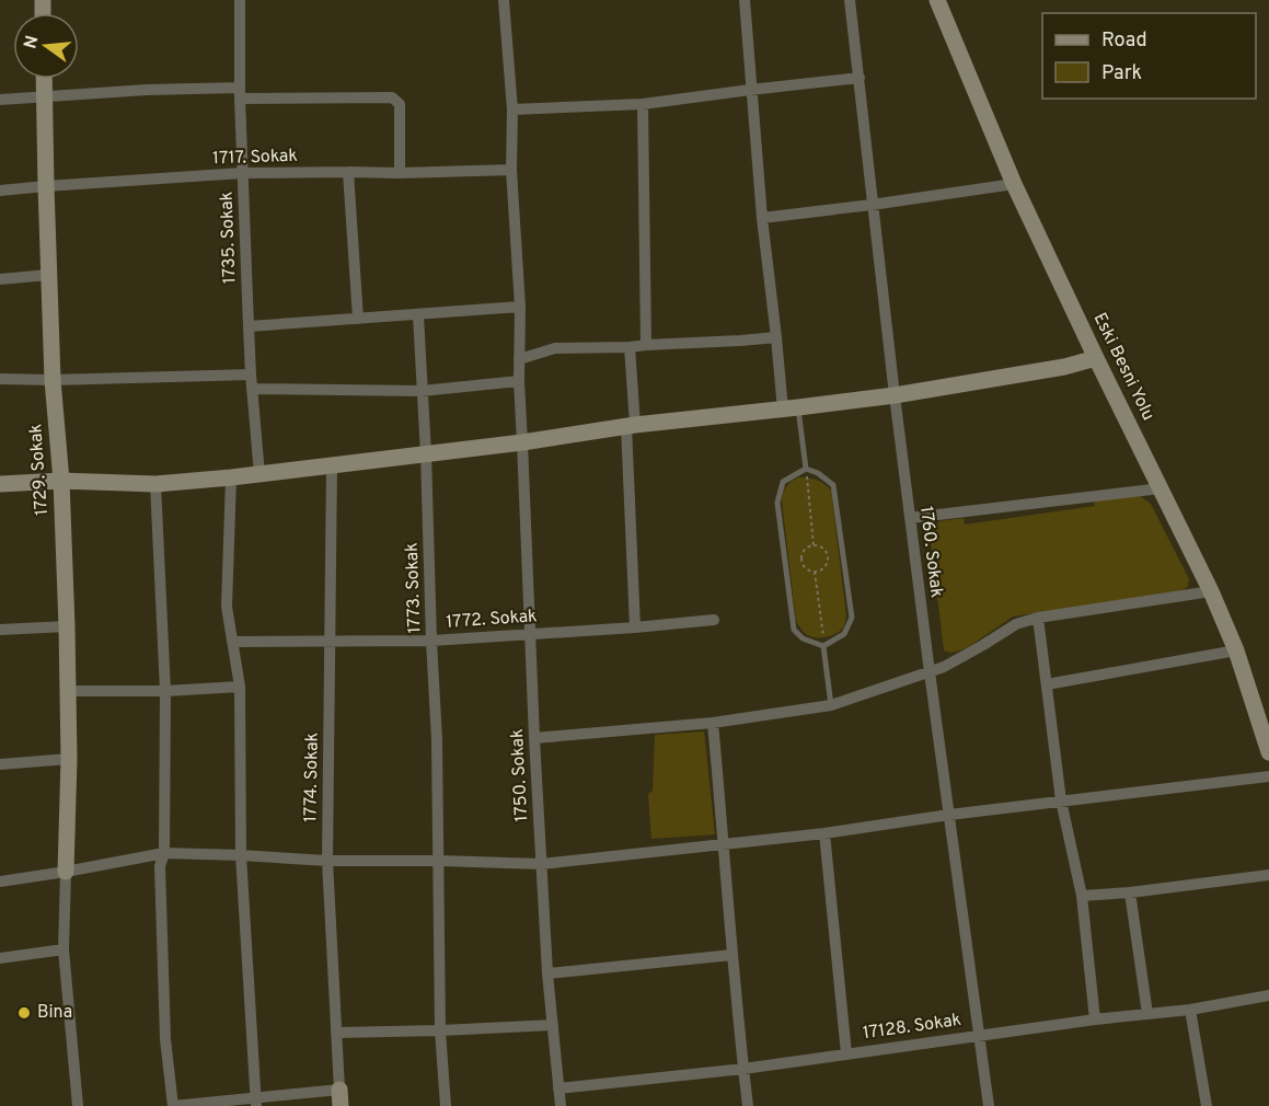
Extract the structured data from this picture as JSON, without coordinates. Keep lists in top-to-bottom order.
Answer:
{
  "streets": {
    "street": [
      "1717. Sokak",
      "1735. Sokak",
      "Eski Besni Yolu",
      "1729. Sokak",
      "1760. Sokak",
      "1773. Sokak",
      "1772. Sokak",
      "1750. Sokak",
      "1774. Sokak",
      "17128. Sokak"
    ]
  },
  "crossings": [
    ["1717. Sokak", "1735. Sokak"],
    ["1717. Sokak", "1729. Sokak"],
    ["1717. Sokak", "1750. Sokak"],
    ["1760. Sokak", "17128. Sokak"],
    ["1773. Sokak", "1772. Sokak"],
    ["1772. Sokak", "1750. Sokak"],
    ["1772. Sokak", "1774. Sokak"],
    ["1750. Sokak", "17128. Sokak"]
  ],
  "places": ["Bina"],
  "legend": ["Road", "Park"],
  "north": "left"
}
